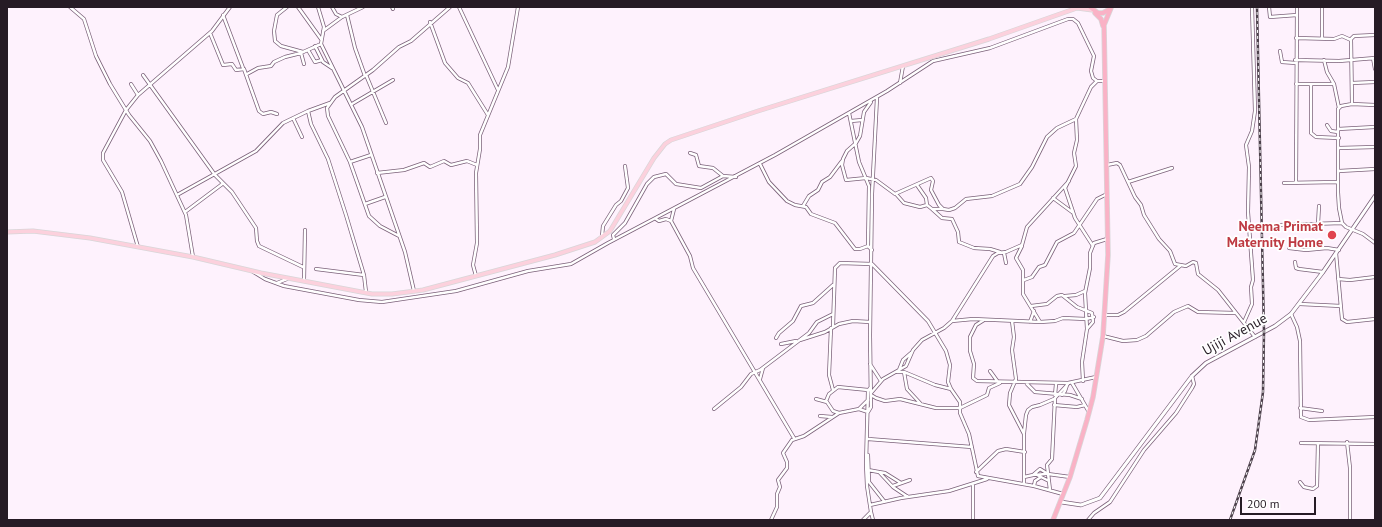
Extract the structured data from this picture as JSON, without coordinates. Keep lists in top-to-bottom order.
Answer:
{
  "streets": {
    "main road": ["Ujiji Avenue"]
  },
  "places": ["Neema Primat Maternity Home"],
  "scale_bar": "200 m"
}
